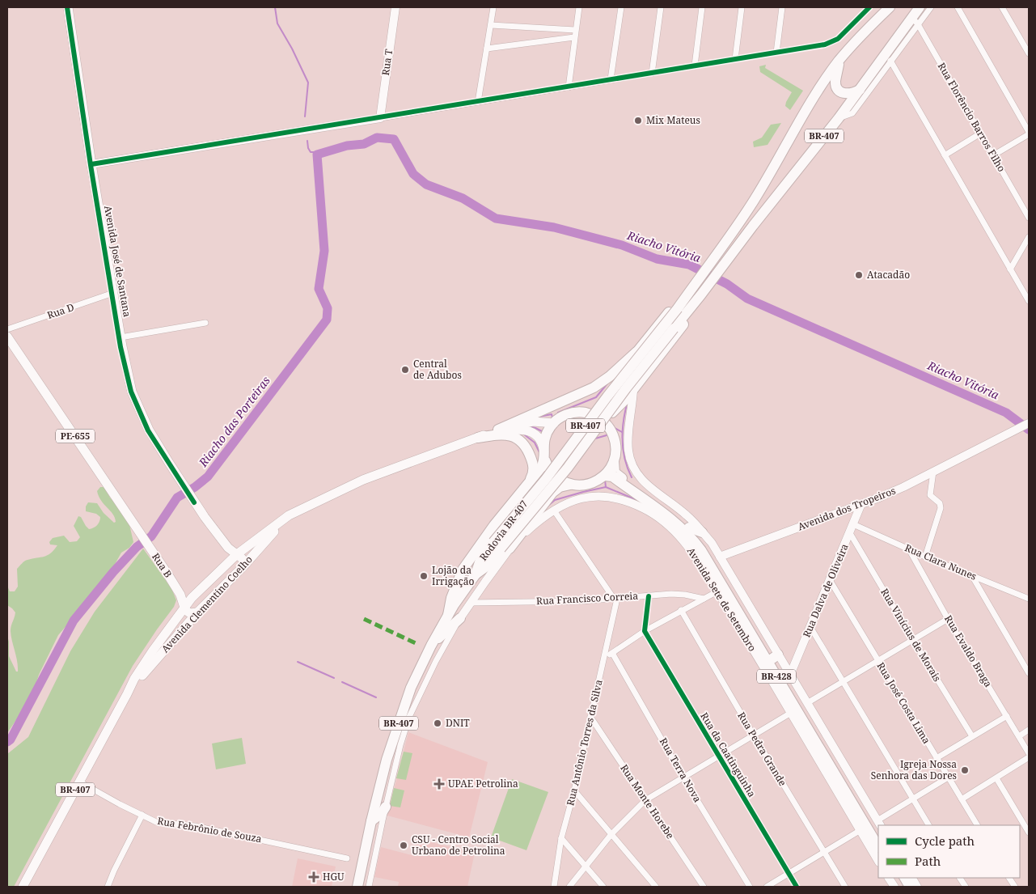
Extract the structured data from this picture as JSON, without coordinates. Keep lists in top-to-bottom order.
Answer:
{
  "streets": {
    "highway": [
      "BR-407",
      "Rodovia BR-407",
      "Avenida Sete de Setembro",
      "BR-428"
    ],
    "main road": [
      "Rua T",
      "Avenida José de Santana",
      "PE-655",
      "Avenida dos Tropeiros",
      "Rua B",
      "Rua Dalva de Oliveira",
      "Avenida Clementino Coelho"
    ],
    "street": [
      "Rua Florêncio Barros Filho",
      "Rua D",
      "Rua Clara Nunes",
      "Rua Francisco Correia",
      "Rua Vinícius de Morais",
      "Rua Evaldo Braga",
      "Rua José Costa Lima",
      "Rua Antônio Torres da Silva",
      "Rua Pedra Grande",
      "Rua da Caatinguinha",
      "Rua Terra Nova",
      "Rua Monte Horebe",
      "Rua Febrônio de Souza"
    ]
  },
  "crossings": [
    ["Rua Florêncio Barros Filho", "BR-407"],
    ["BR-407", "Rodovia BR-407"],
    ["BR-407", "Avenida Sete de Setembro"],
    ["BR-407", "Avenida Clementino Coelho"],
    ["Avenida José de Santana", "Rua D"],
    ["Avenida José de Santana", "Avenida Clementino Coelho"],
    ["Avenida dos Tropeiros", "Rua Dalva de Oliveira"],
    ["Avenida dos Tropeiros", "Avenida Sete de Setembro"],
    ["Rodovia BR-407", "Avenida Sete de Setembro"],
    ["Rua Clara Nunes", "Rua Dalva de Oliveira"],
    ["Rua Clara Nunes", "Rua Vinícius de Morais"],
    ["Rua Clara Nunes", "Rua Evaldo Braga"],
    ["Rua B", "Avenida Clementino Coelho"],
    ["Rua Dalva de Oliveira", "Avenida Sete de Setembro"],
    ["Rua Dalva de Oliveira", "Rua Vinícius de Morais"],
    ["Rua Dalva de Oliveira", "Rua José Costa Lima"],
    ["Rua Francisco Correia", "Avenida Sete de Setembro"],
    ["Rua Francisco Correia", "Rua Antônio Torres da Silva"],
    ["Avenida Sete de Setembro", "Avenida Clementino Coelho"],
    ["Avenida Clementino Coelho", "Rua Febrônio de Souza"],
    ["Rua Antônio Torres da Silva", "Rua Monte Horebe"]
  ],
  "water": ["Riacho Vitória", "Riacho das Porteiras"],
  "places": {
    "other": [
      "Mix Mateus",
      "Atacadão",
      "Central de Adubos",
      "Lojão da Irrigação",
      "DNIT",
      "Igreja Nossa Senhora das Dores",
      "CSU - Centro Social Urbano de Petrolina"
    ],
    "health": ["UPAE Petrolina", "HGU"]
  },
  "legend": ["Cycle path", "Path"]
}
